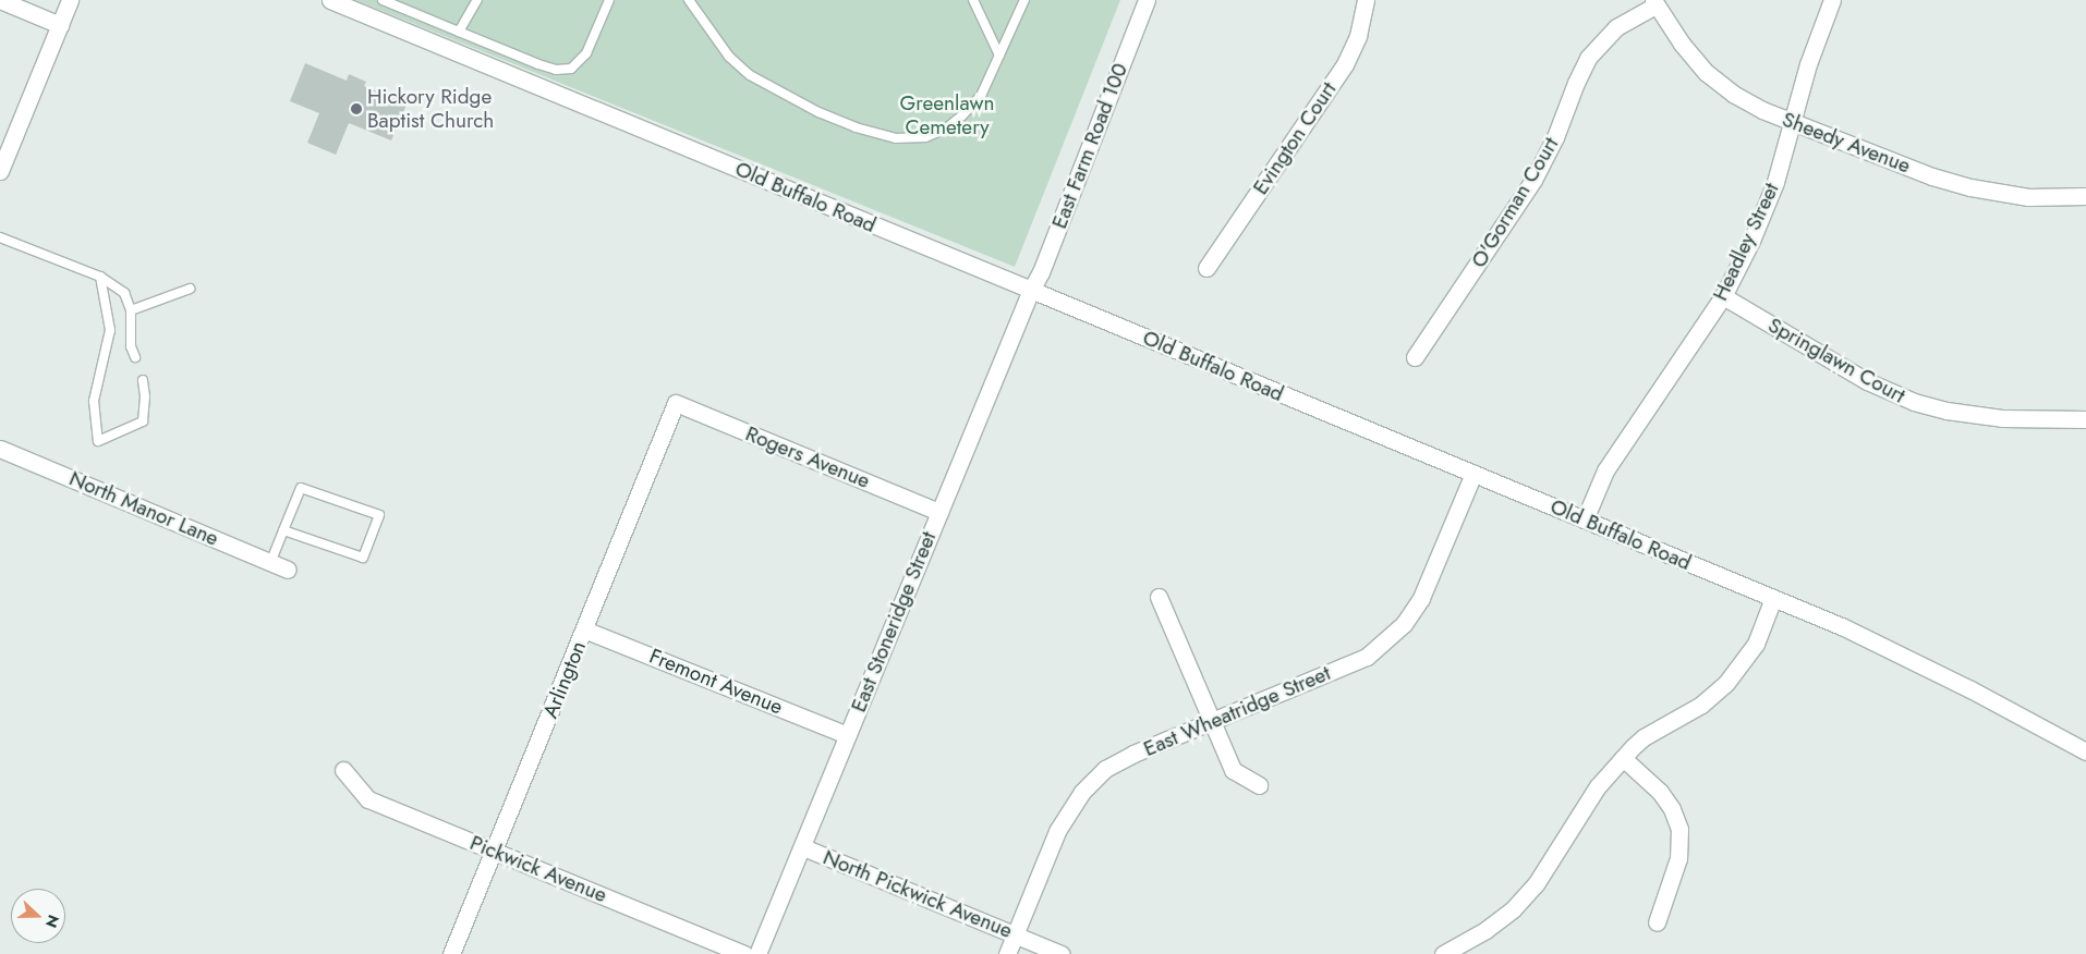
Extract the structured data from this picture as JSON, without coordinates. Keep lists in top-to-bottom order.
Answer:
{
  "streets": {
    "street": [
      "Evington Court",
      "Sheedy Avenue",
      "East Farm Road 100",
      "Old Buffalo Road",
      "O'Gorman Court",
      "Headley Street",
      "Springlawn Court",
      "Rogers Avenue",
      "North Manor Lane",
      "East Stoneridge Street",
      "Arlington",
      "Fremont Avenue",
      "East Wheatridge Street",
      "Pickwick Avenue",
      "North Pickwick Avenue"
    ]
  },
  "crossings": [
    ["Sheedy Avenue", "O'Gorman Court"],
    ["Sheedy Avenue", "Headley Street"],
    ["East Farm Road 100", "Old Buffalo Road"],
    ["East Farm Road 100", "East Stoneridge Street"],
    ["Old Buffalo Road", "Headley Street"],
    ["Old Buffalo Road", "East Stoneridge Street"],
    ["Old Buffalo Road", "East Wheatridge Street"],
    ["Headley Street", "Springlawn Court"],
    ["Rogers Avenue", "East Stoneridge Street"],
    ["Rogers Avenue", "Arlington"],
    ["East Stoneridge Street", "Fremont Avenue"],
    ["East Stoneridge Street", "North Pickwick Avenue"],
    ["Arlington", "Fremont Avenue"],
    ["Arlington", "Pickwick Avenue"],
    ["East Wheatridge Street", "North Pickwick Avenue"]
  ],
  "parks": ["Greenlawn Cemetery"],
  "places": ["Hickory Ridge Baptist Church"],
  "north": "right"
}
